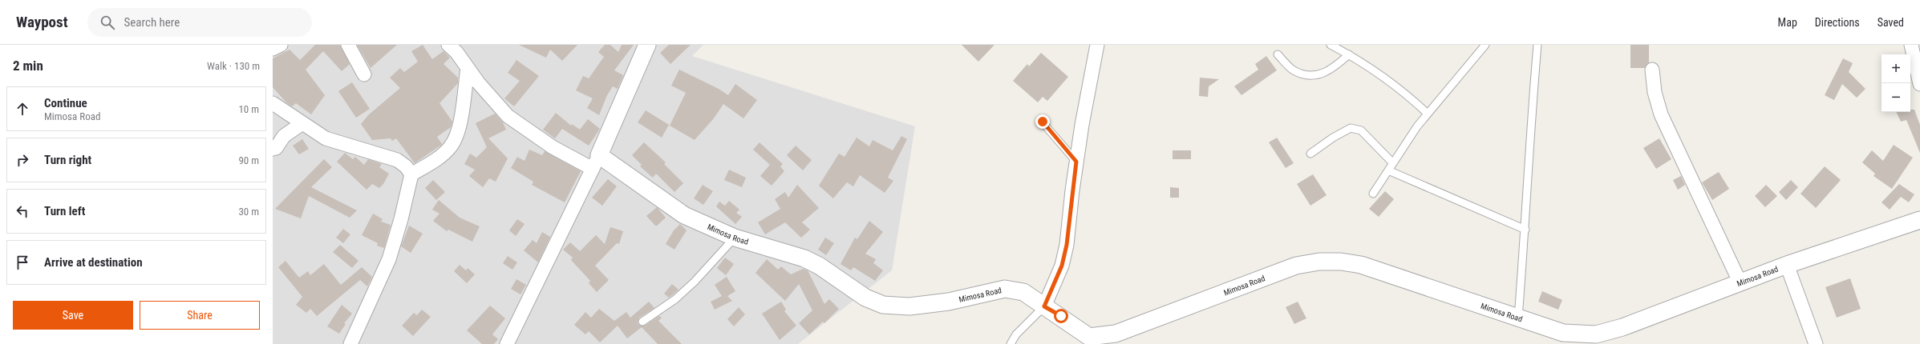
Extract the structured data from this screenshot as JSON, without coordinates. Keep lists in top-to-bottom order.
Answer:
{
  "streets": {
    "street": ["Mimosa Road"]
  },
  "page": {
    "header": "Waypost",
    "search": "Search here",
    "nav": ["Map", "Directions", "Saved"],
    "heading": ["2 min", "Walk · 130 m"],
    "map_buttons": ["+", "−"],
    "list": [
      ["Continue", "Mimosa Road", "10 m"],
      ["Turn right", "90 m"],
      ["Turn left", "30 m"],
      "Arrive at destination"
    ],
    "buttons": ["Save", "Share"]
  }
}
